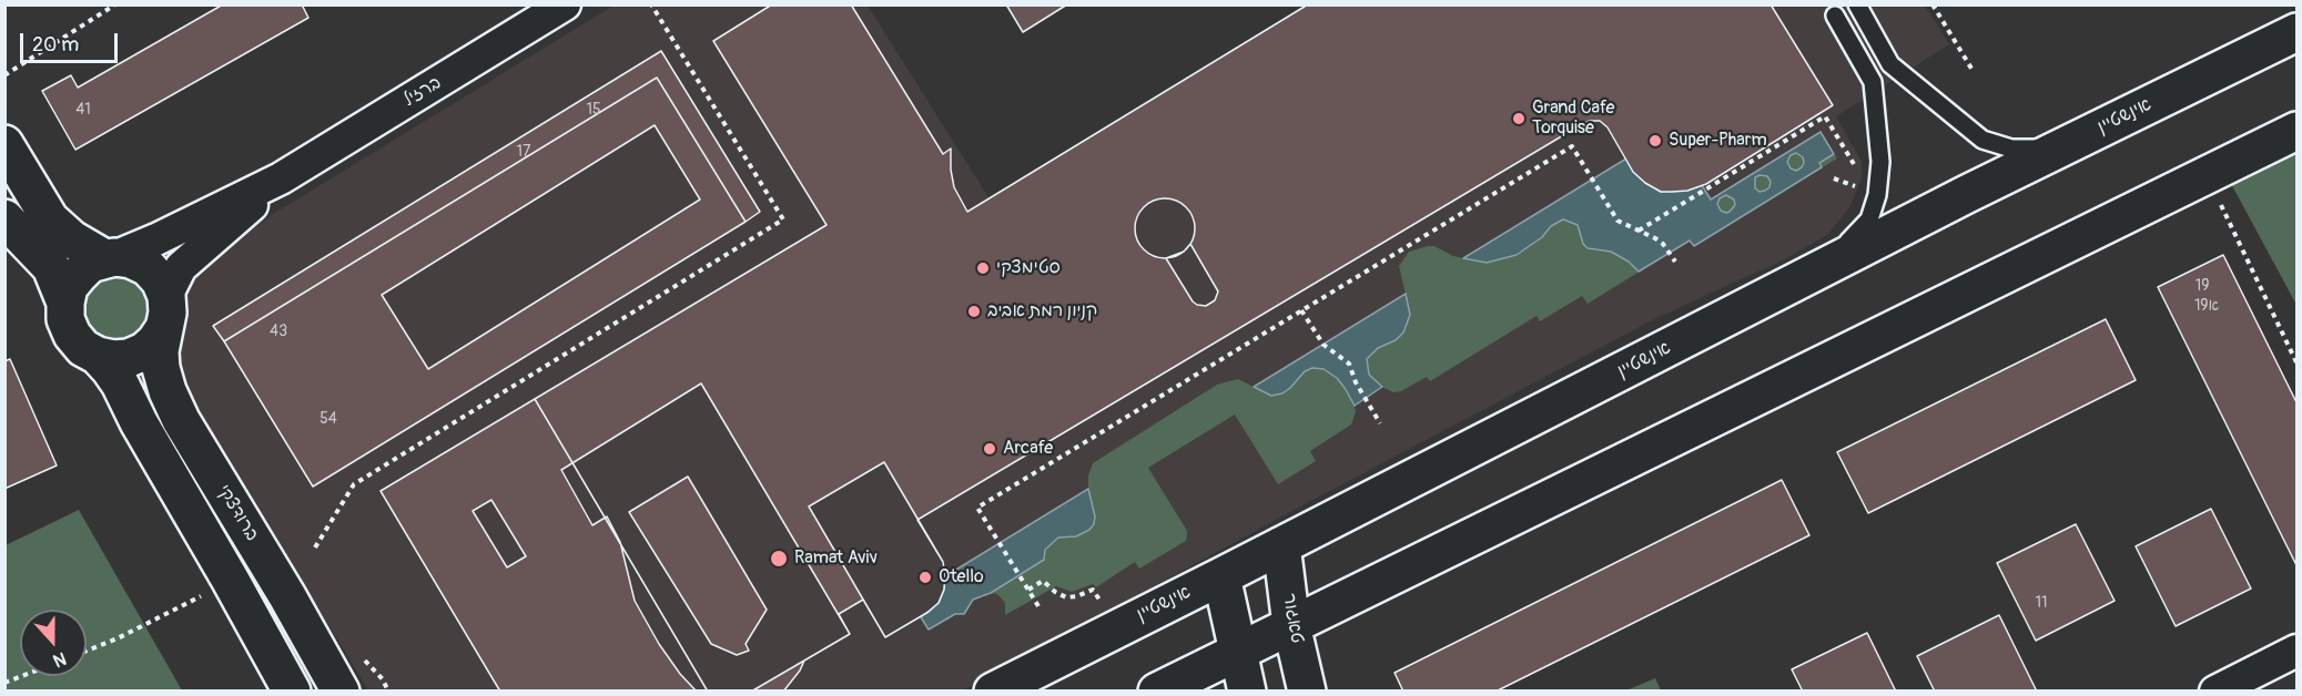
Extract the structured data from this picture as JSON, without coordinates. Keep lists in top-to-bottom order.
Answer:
{
  "streets": {
    "street": [
      "ברזיל",
      "אינשטיין",
      "ברודצקי",
      "טאגור"
    ]
  },
  "crossings": [
    ["ברזיל", "ברודצקי"],
    ["אינשטיין", "טאגור"]
  ],
  "places": [
    "Grand Cafe Torquise",
    "Super-Pharm",
    "סטימצקי",
    "קניון רמת אביב",
    "Arcafe",
    "Ramat Aviv",
    "Otello"
  ],
  "house_numbers": [
    "41",
    "15",
    "17",
    "19",
    "19א",
    "43",
    "54",
    "11"
  ],
  "scale_bar": "20 m",
  "north": "bottom"
}
